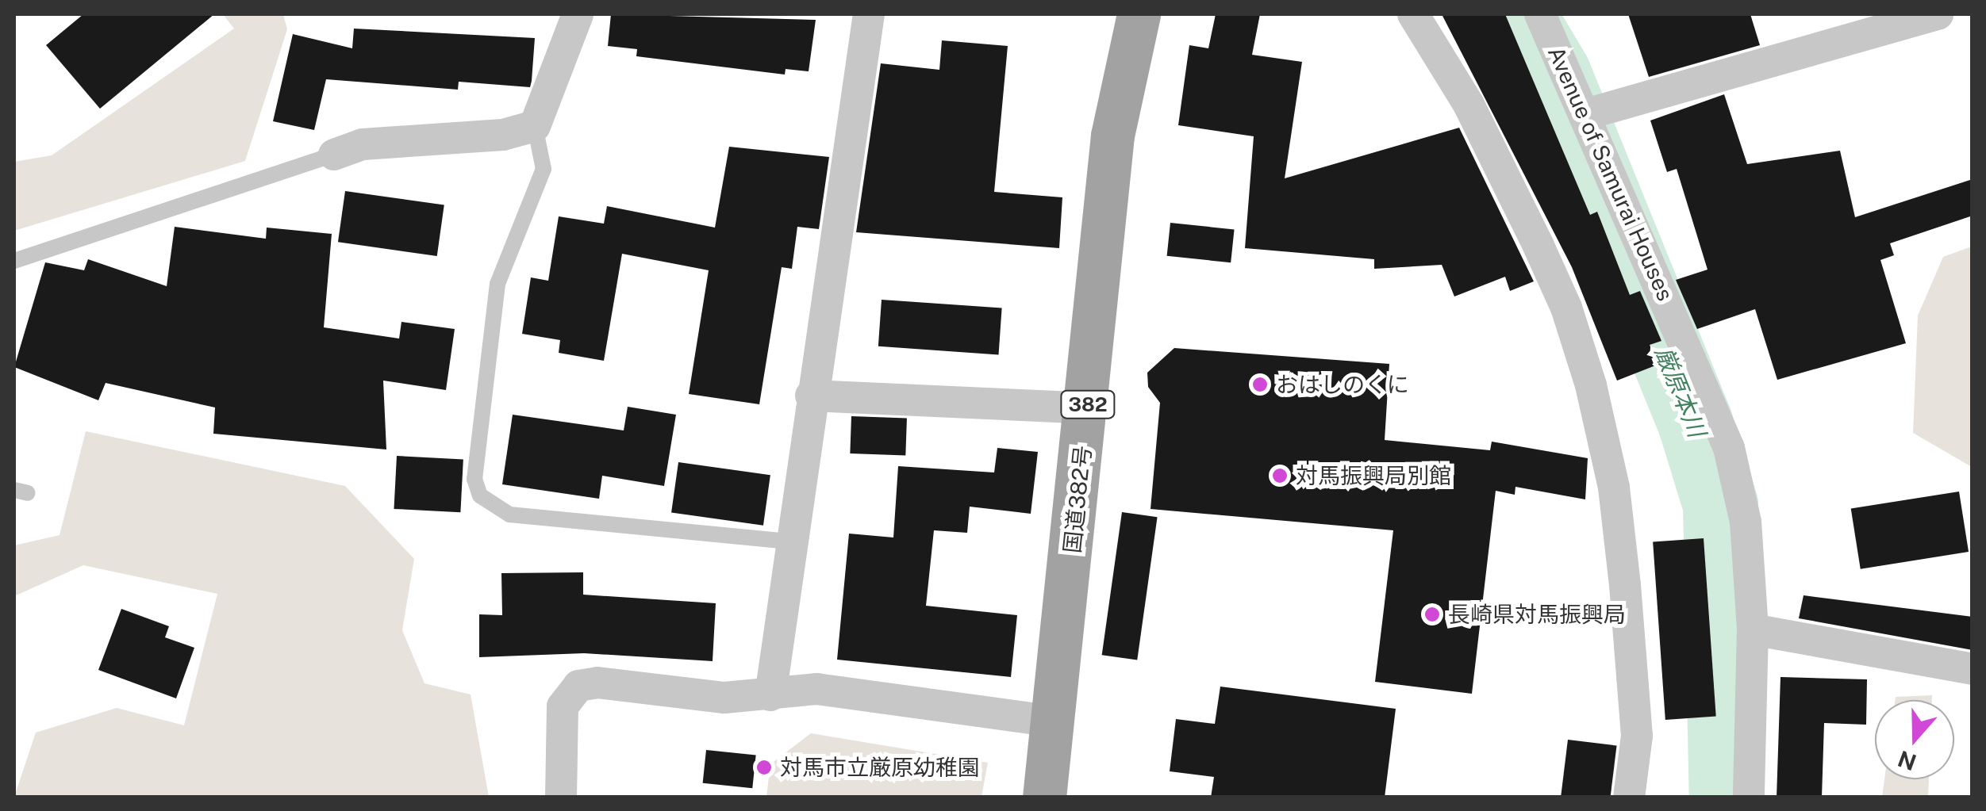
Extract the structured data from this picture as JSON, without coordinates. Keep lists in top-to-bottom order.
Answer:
{
  "streets": {
    "highway": ["382", "国道382号"],
    "street": ["Avenue of Samurai Houses"]
  },
  "water": ["厳原本川"],
  "places": [
    "おはしのくに",
    "対馬振興局別館",
    "長崎県対馬振興局",
    "対馬市立厳原幼稚園"
  ],
  "north": "bottom"
}
